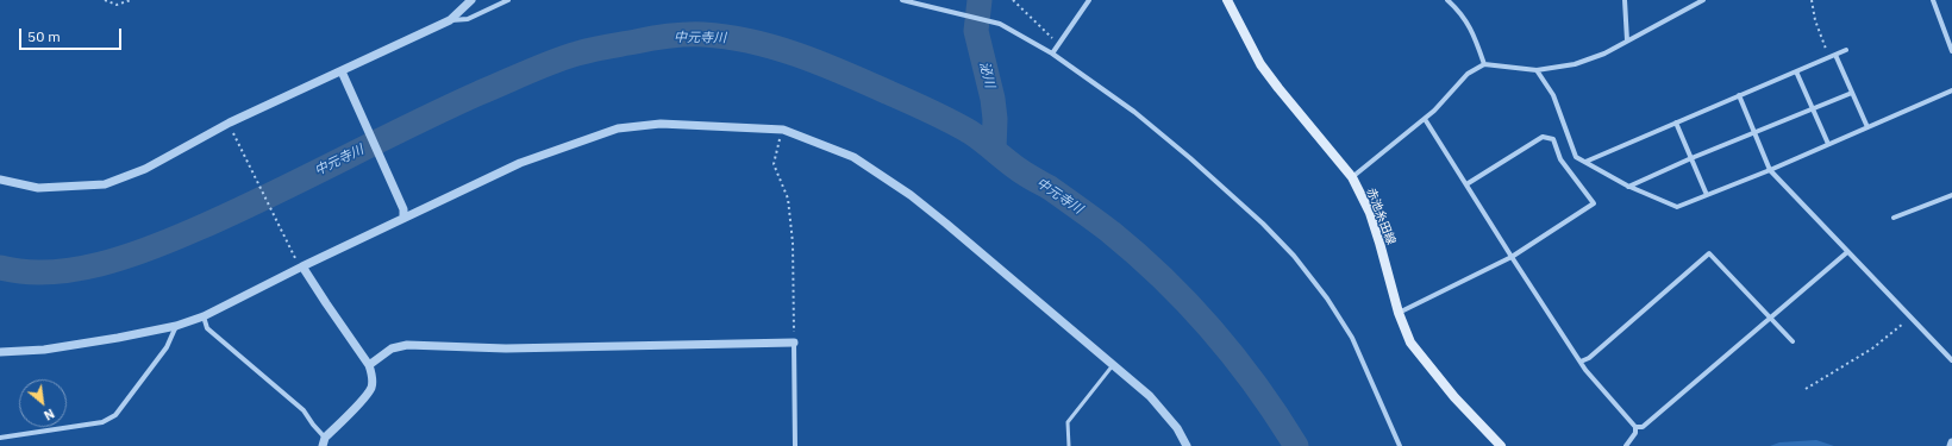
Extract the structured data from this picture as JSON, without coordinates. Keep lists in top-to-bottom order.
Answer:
{
  "streets": {
    "main road": ["赤池糸田線"]
  },
  "water": ["中元寺川", "泌川"],
  "scale_bar": "50 m",
  "north": "bottom right"
}
